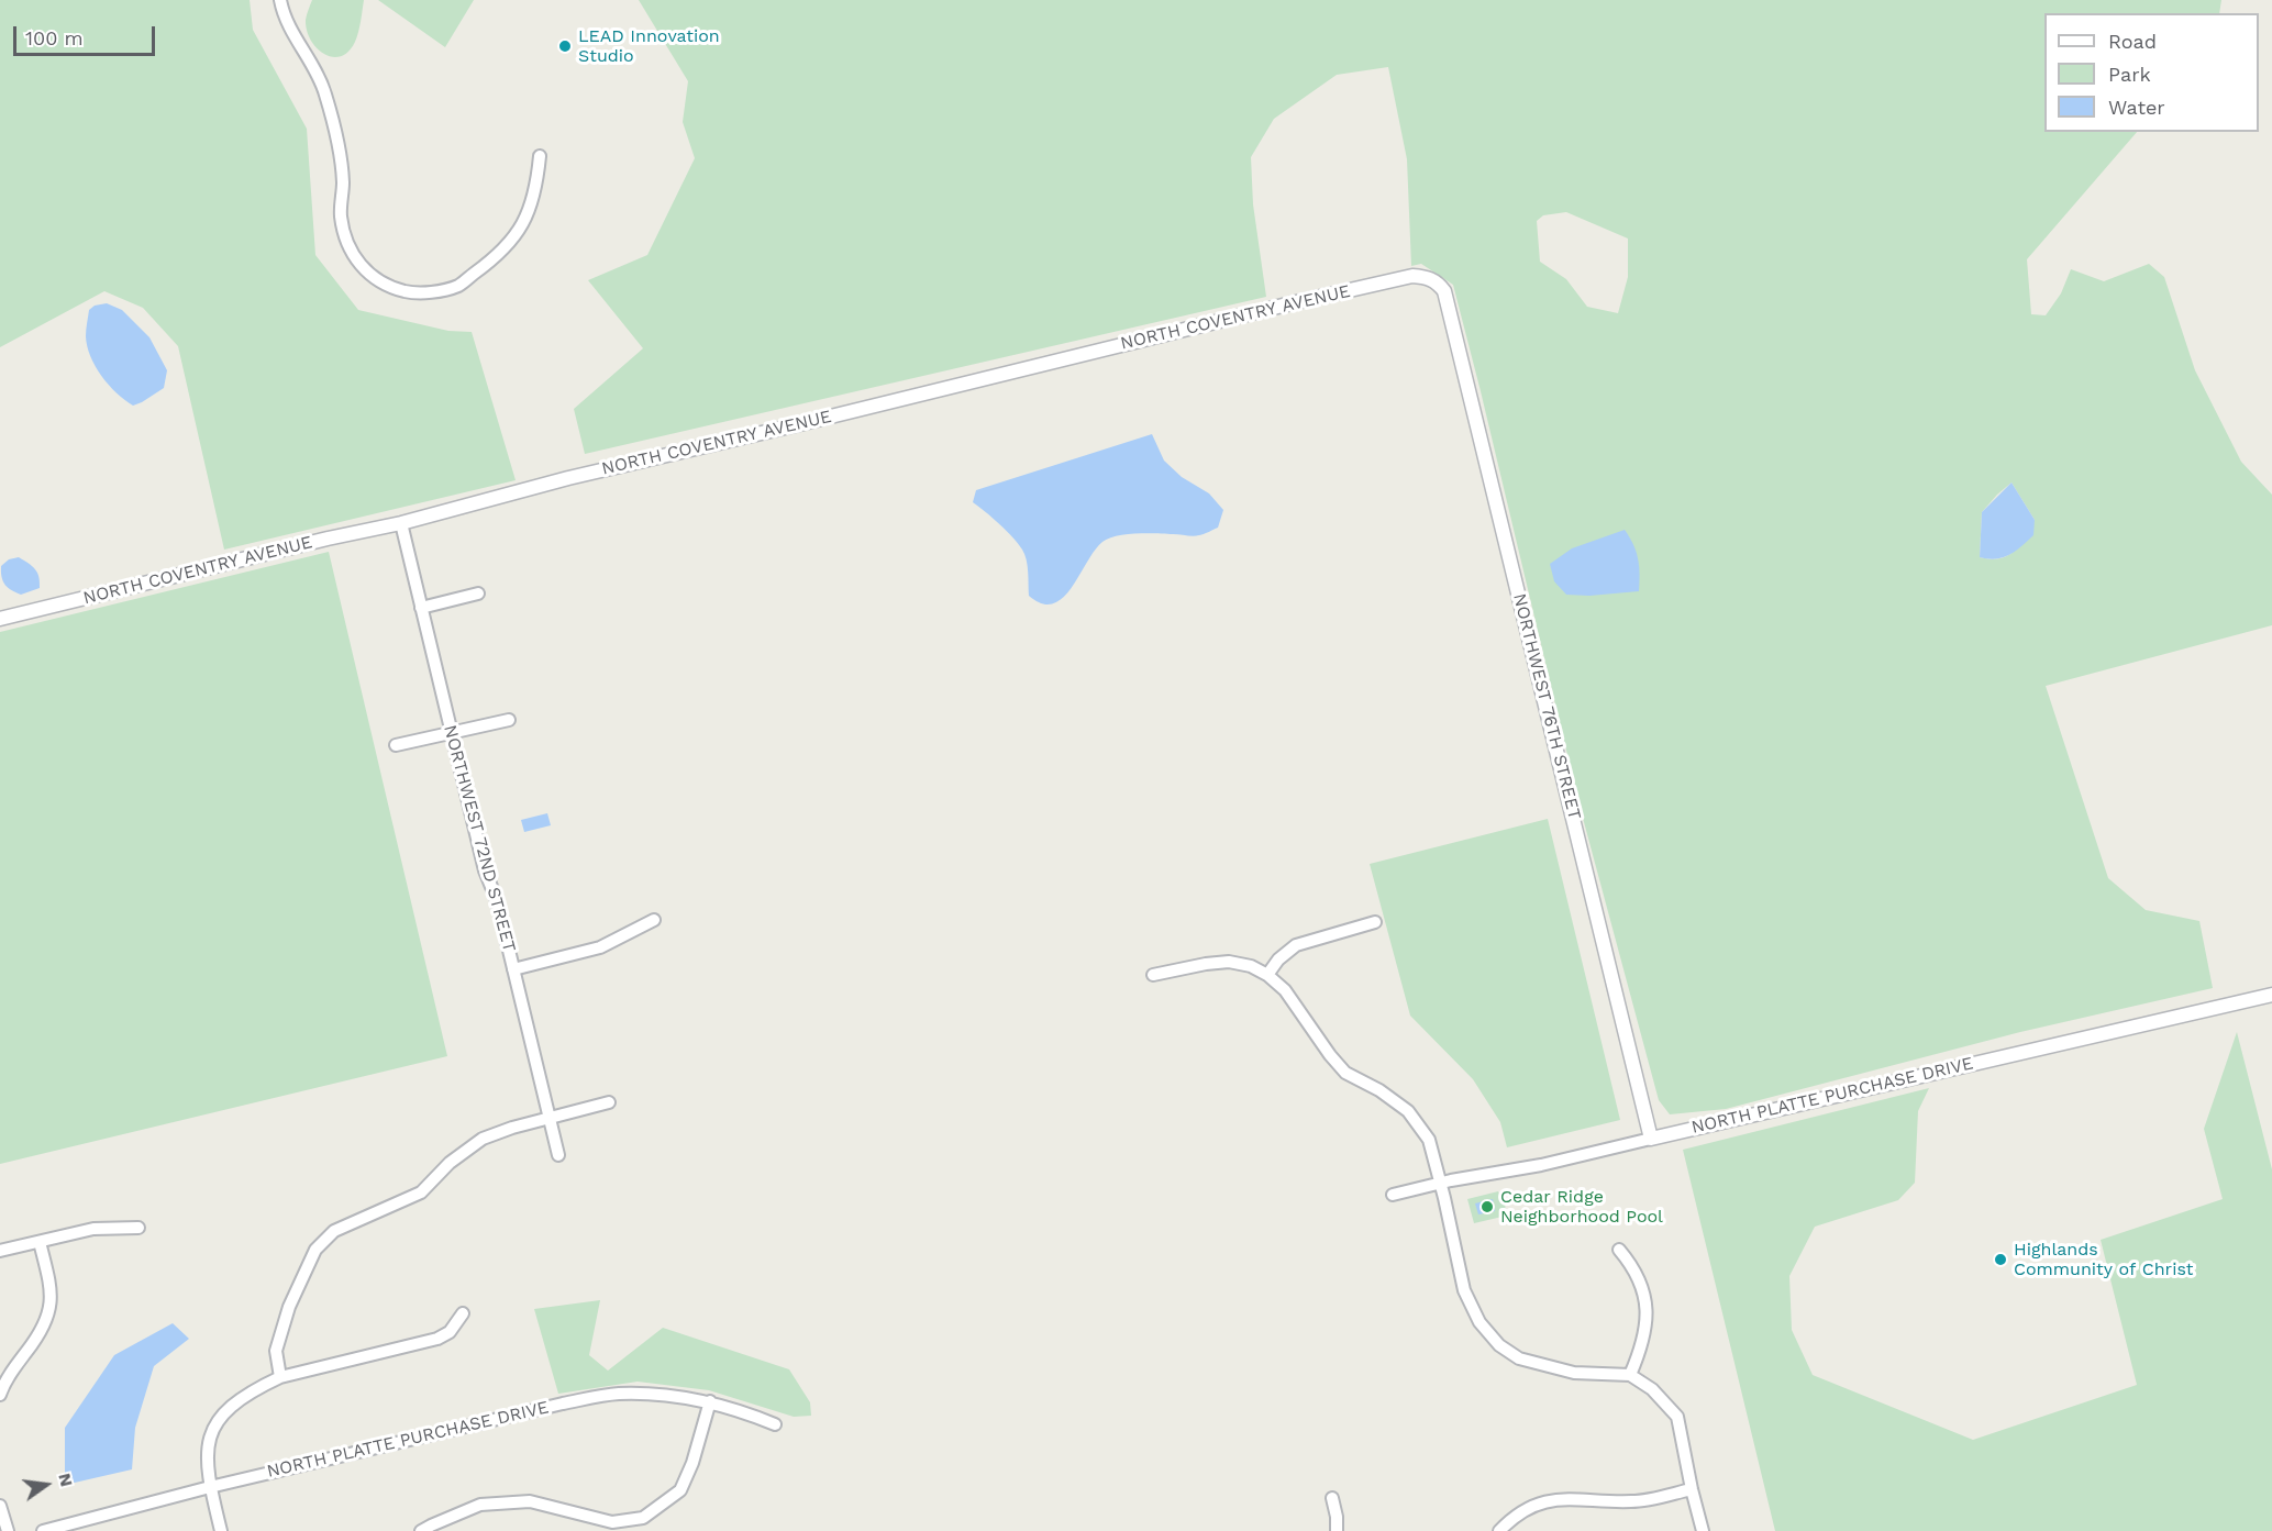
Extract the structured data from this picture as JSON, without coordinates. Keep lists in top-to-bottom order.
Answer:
{
  "streets": {
    "street": [
      "NORTH COVENTRY AVENUE",
      "NORTHWEST 76TH STREET",
      "NORTHWEST 72ND STREET",
      "NORTH PLATTE PURCHASE DRIVE"
    ]
  },
  "crossings": [
    ["NORTH COVENTRY AVENUE", "NORTHWEST 76TH STREET"],
    ["NORTH COVENTRY AVENUE", "NORTHWEST 72ND STREET"],
    ["NORTHWEST 76TH STREET", "NORTH PLATTE PURCHASE DRIVE"]
  ],
  "places": ["LEAD Innovation Studio", "Cedar Ridge Neighborhood Pool", "Highlands Community of Christ"],
  "legend": ["Road", "Park", "Water"],
  "scale_bar": "100 m",
  "north": "right"
}
